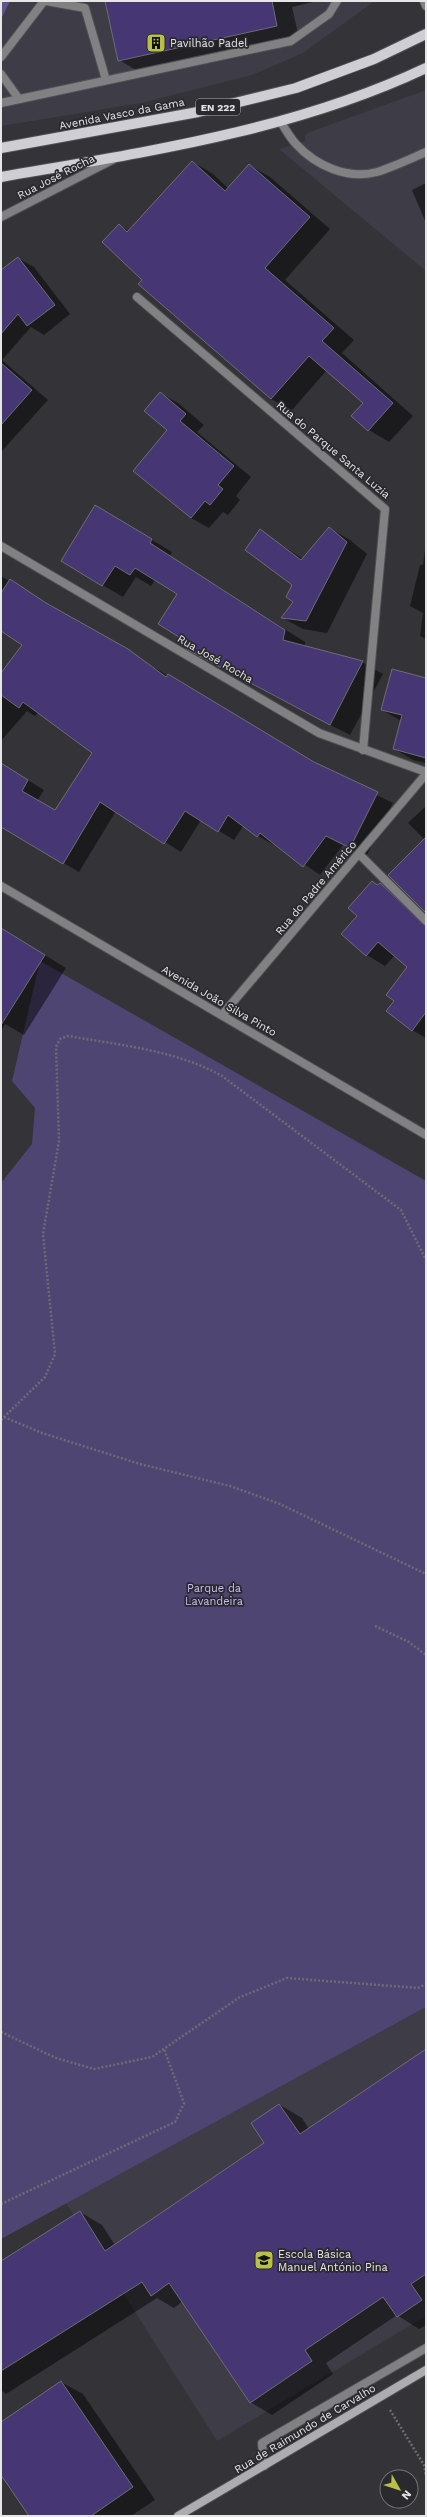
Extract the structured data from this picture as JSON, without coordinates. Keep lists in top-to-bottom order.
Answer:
{
  "streets": {
    "main road": ["EN 222", "Avenida Vasco da Gama", "Rua de Raimundo de Carvalho"],
    "street": [
      "Rua José Rocha",
      "Rua do Parque Santa Luzia",
      "Rua do Padre Américo",
      "Avenida João Silva Pinto"
    ]
  },
  "crossings": [
    ["EN 222", "Rua José Rocha"],
    ["Rua José Rocha", "Rua do Parque Santa Luzia"],
    ["Rua José Rocha", "Rua do Padre Américo"],
    ["Rua do Padre Américo", "Avenida João Silva Pinto"]
  ],
  "parks": ["Parque da Lavandeira"],
  "places": {
    "building": ["Pavilhão Padel"],
    "school or university": ["Escola Básica Manuel António Pina"]
  },
  "north": "bottom right"
}
